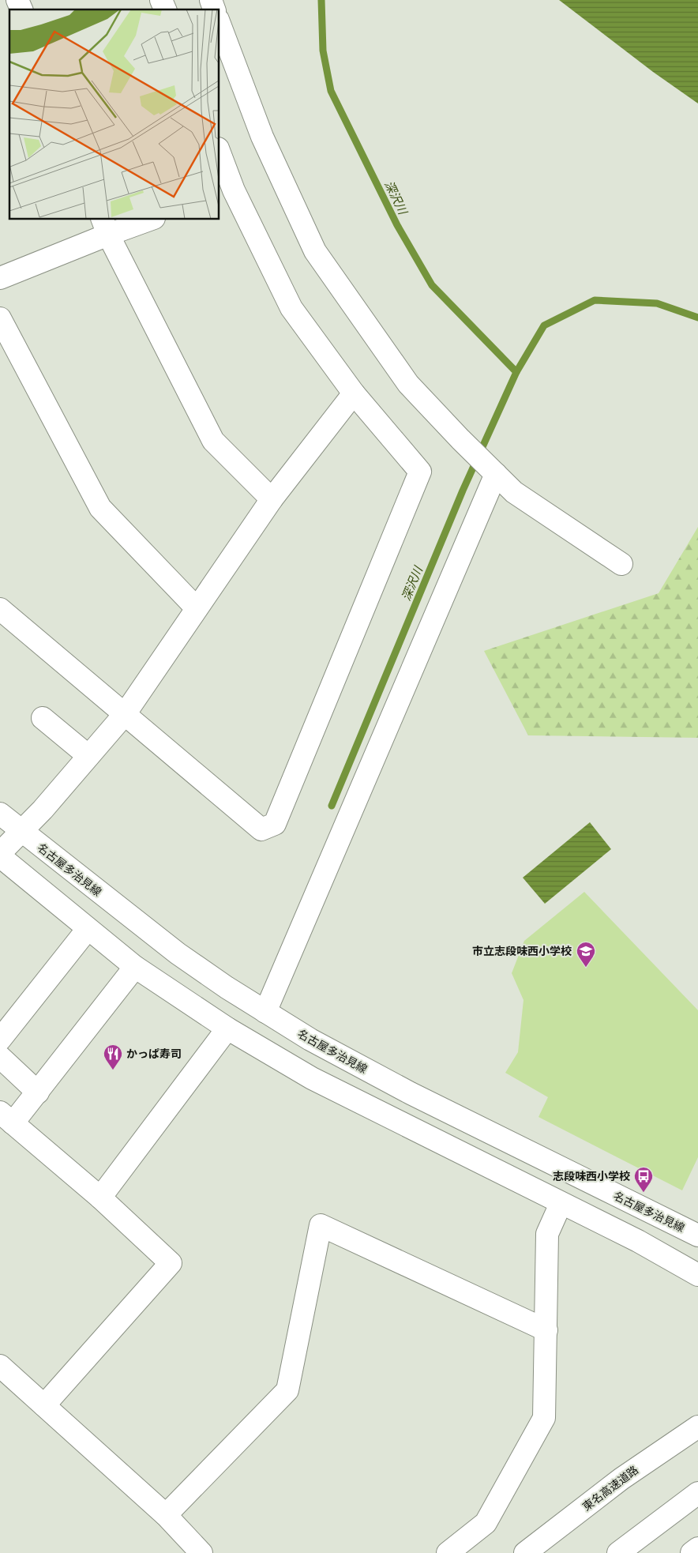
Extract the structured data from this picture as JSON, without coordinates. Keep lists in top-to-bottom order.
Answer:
{
  "streets": {
    "main road": ["名古屋多治見線", "東名高速道路"]
  },
  "water": ["深沢川"],
  "places": {
    "school or university": ["市立志段味西小学校"],
    "restaurant": ["かっぱ寿司"],
    "bus stop": ["志段味西小学校"]
  }
}
